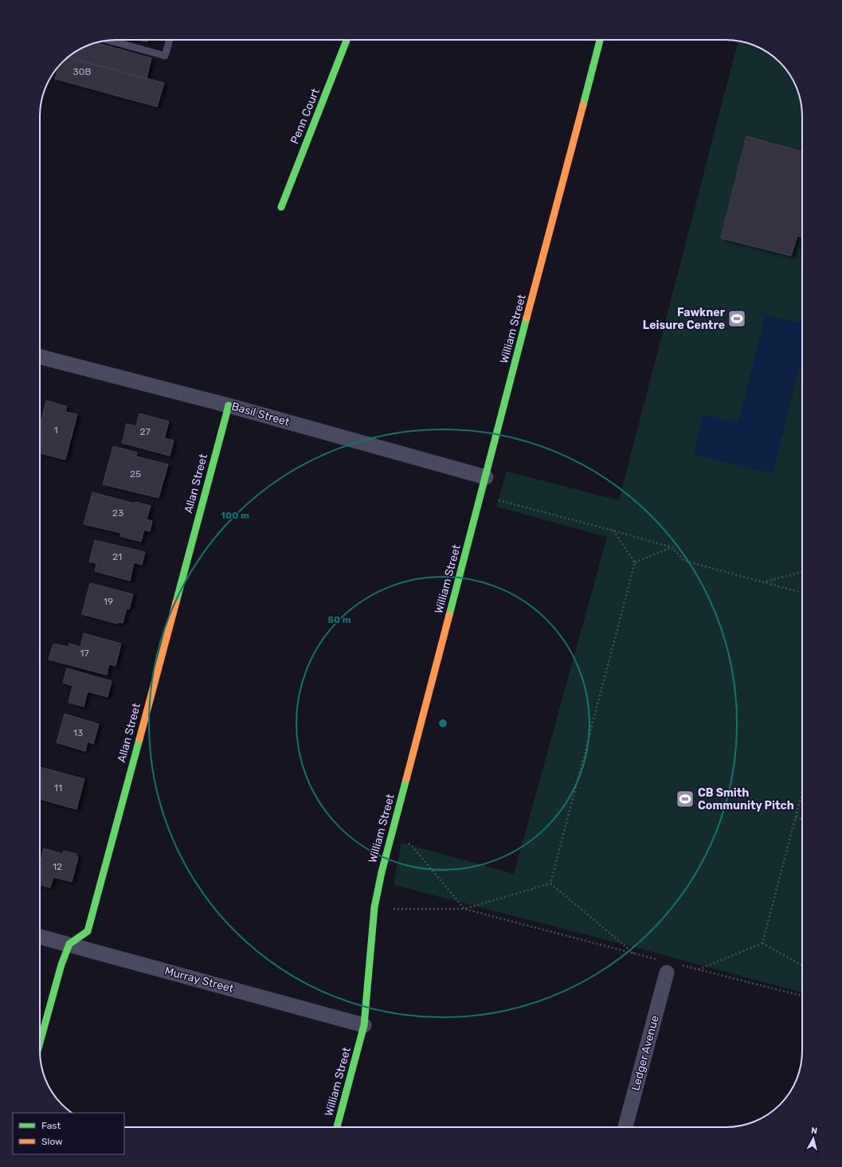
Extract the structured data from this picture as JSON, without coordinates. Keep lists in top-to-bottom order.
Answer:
{
  "streets": {
    "street": [
      "Penn Court",
      "William Street",
      "Basil Street",
      "Allan Street",
      "Murray Street",
      "Ledger Avenue"
    ]
  },
  "crossings": [
    ["William Street", "Basil Street"],
    ["William Street", "Murray Street"],
    ["Basil Street", "Allan Street"],
    ["Allan Street", "Murray Street"]
  ],
  "places": {
    "sports": ["Fawkner Leisure Centre", "CB Smith Community Pitch"]
  },
  "house_numbers": [
    "30B",
    "1",
    "27",
    "25",
    "23",
    "21",
    "19",
    "17",
    "13",
    "11",
    "12"
  ],
  "legend": ["Fast", "Slow"],
  "north": "top",
  "rings": ["100 m", "50 m"]
}
